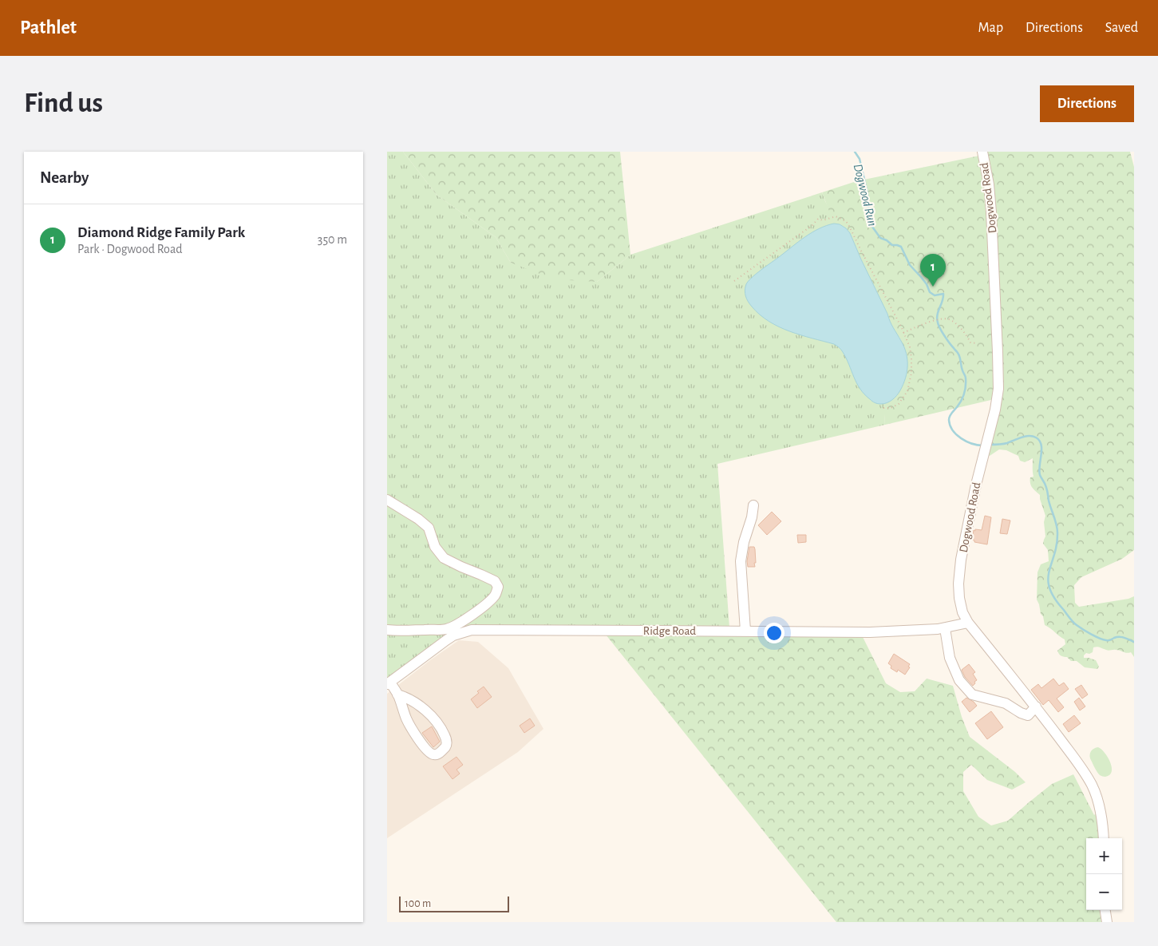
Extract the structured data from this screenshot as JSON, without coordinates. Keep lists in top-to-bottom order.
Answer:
{
  "streets": {
    "street": ["Dogwood Road", "Ridge Road"]
  },
  "crossings": [
    ["Dogwood Road", "Ridge Road"]
  ],
  "water": ["Dogwood Run"],
  "scale_bar": "100 m",
  "page": {
    "header": "Pathlet",
    "nav": ["Map", "Directions", "Saved"],
    "buttons": "Directions",
    "title": "Find us",
    "heading": "Nearby",
    "list": [
      {
        "mark": "1",
        "name": "Diamond Ridge Family Park",
        "note": "Park · Dogwood Road",
        "value": "350 m"
      }
    ],
    "pins": "1",
    "map_buttons": ["+", "−"],
    "scale": "100 m"
  }
}
